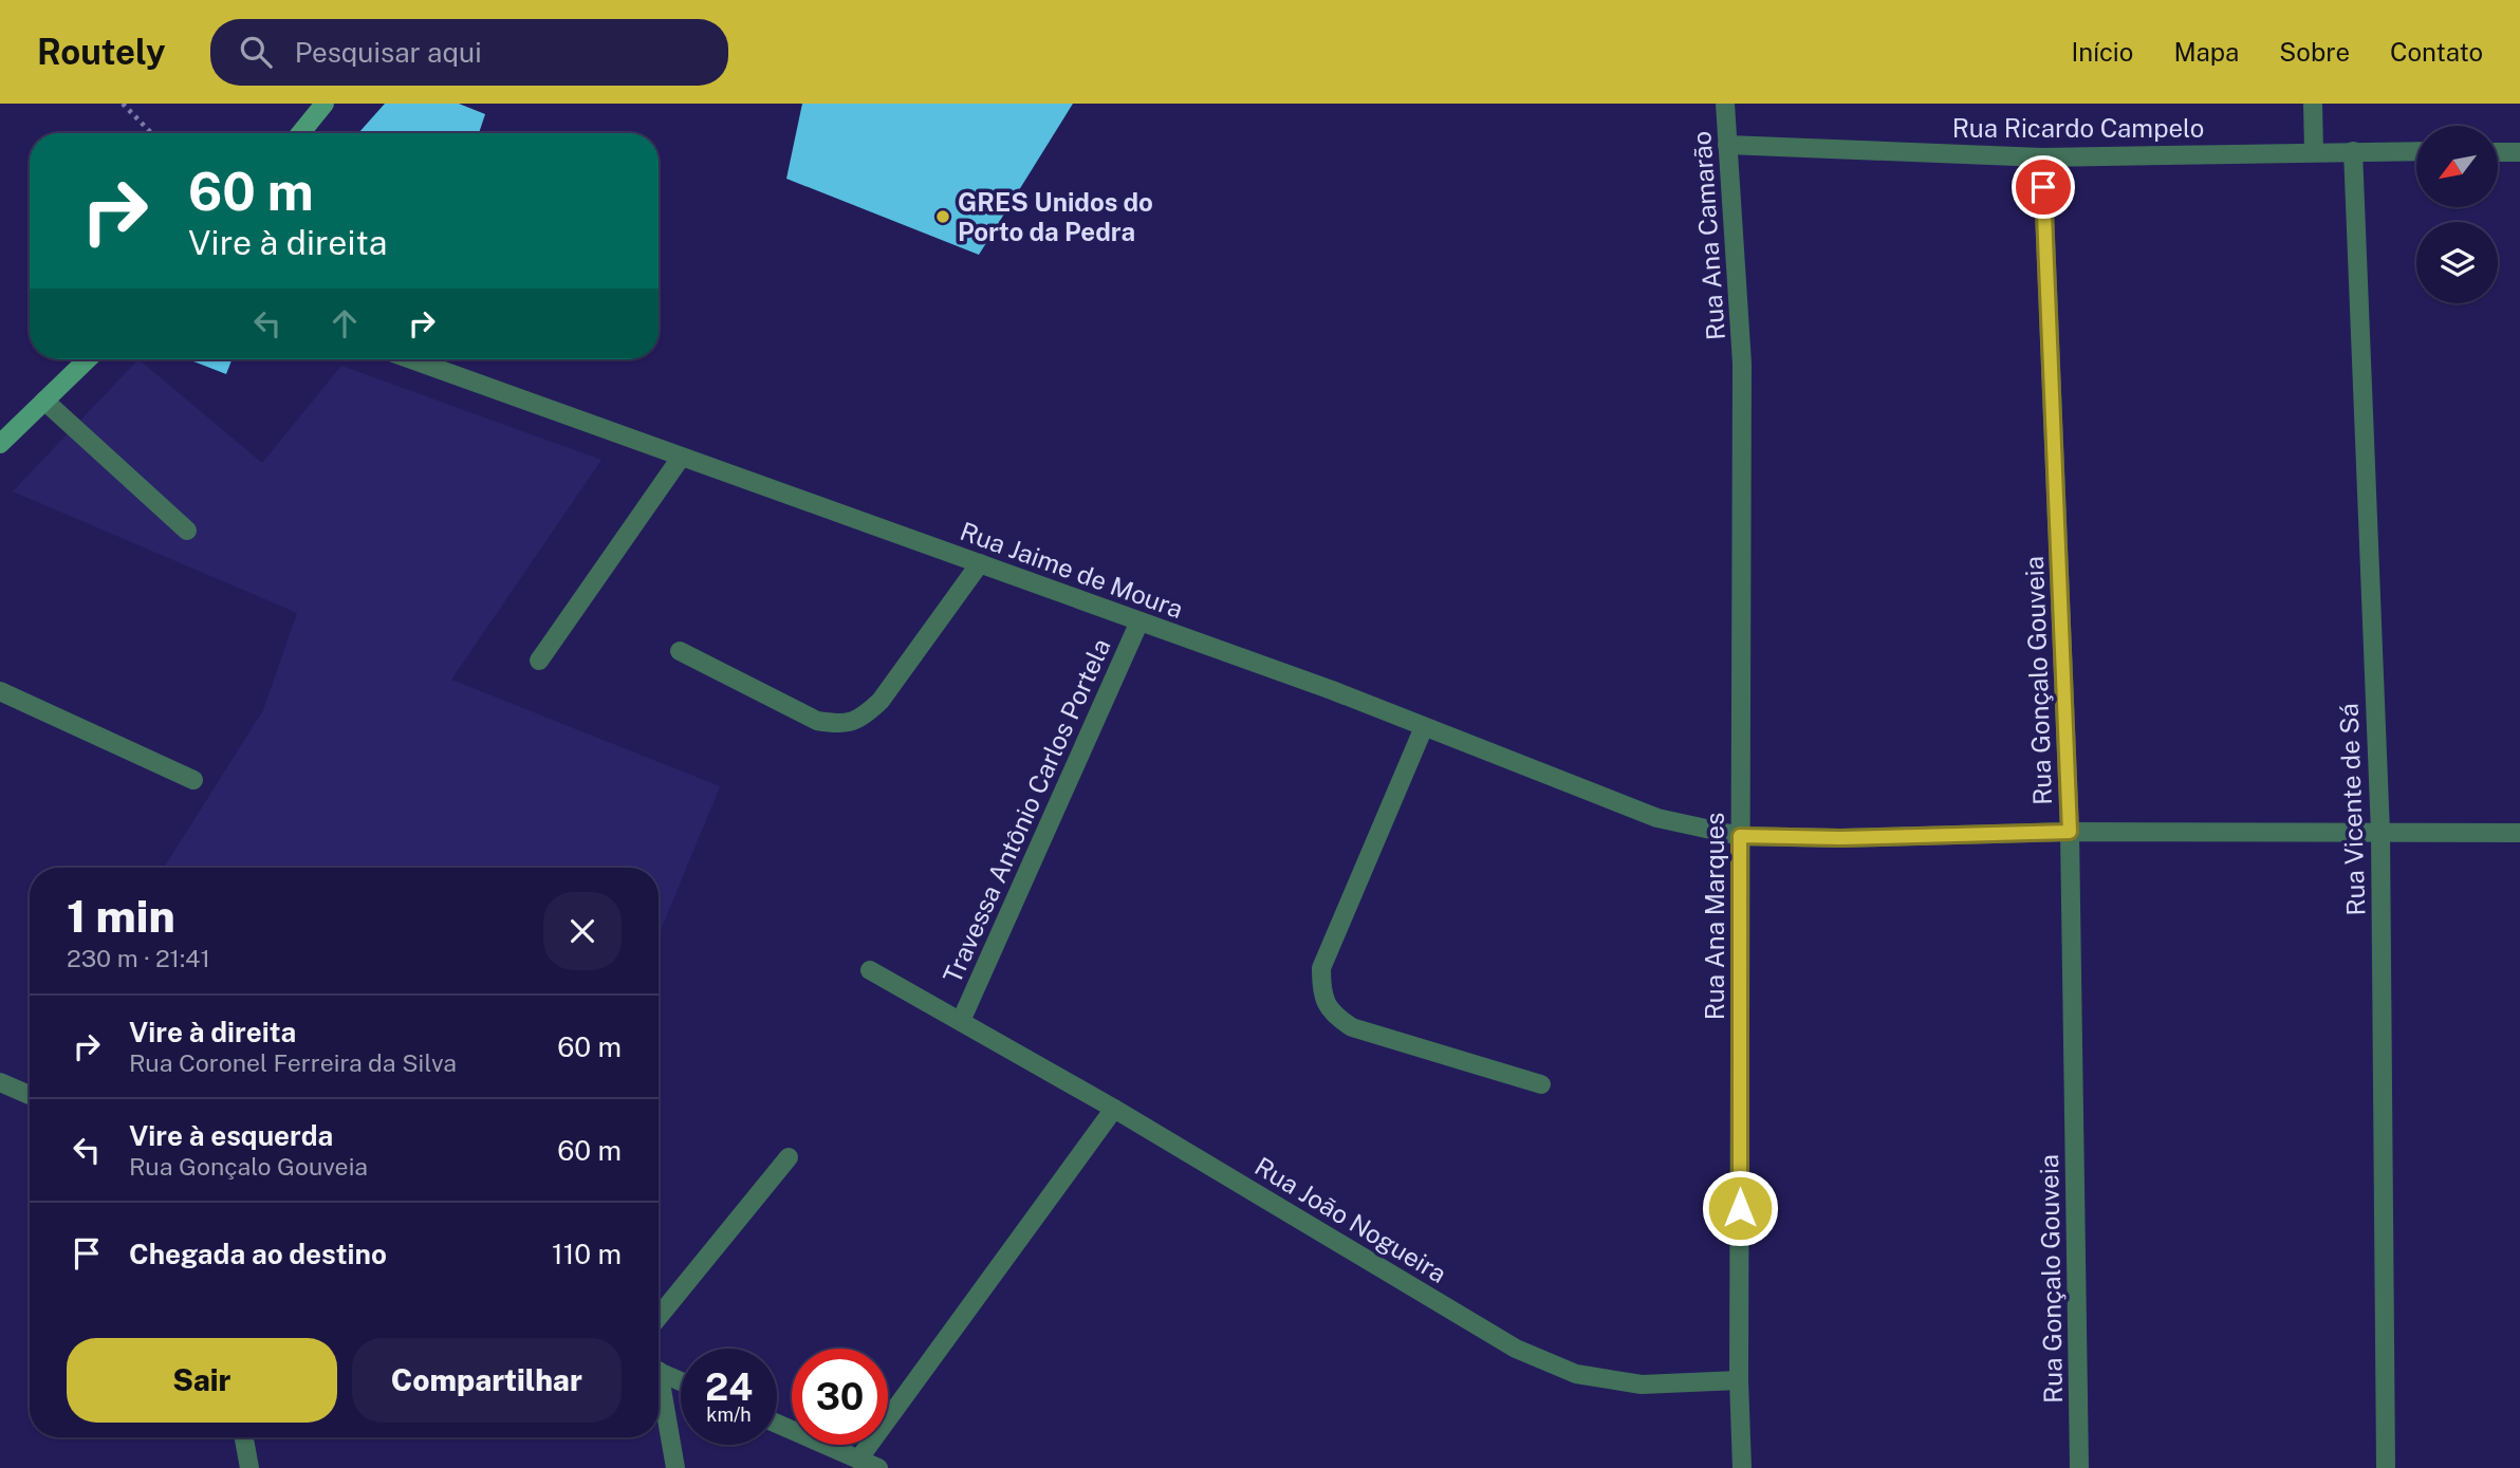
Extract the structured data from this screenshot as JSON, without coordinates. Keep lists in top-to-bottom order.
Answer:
{
  "streets": {
    "street": [
      "Rua Ricardo Campelo",
      "Rua Ana Camarão",
      "Rua Jaime de Moura",
      "Rua Gonçalo Gouveia",
      "Rua Vicente de Sá",
      "Travessa Antônio Carlos Portela",
      "Rua Ana Marques",
      "Rua João Nogueira"
    ]
  },
  "crossings": [
    ["Rua Ricardo Campelo", "Rua Ana Camarão"],
    ["Rua Ricardo Campelo", "Rua Gonçalo Gouveia"],
    ["Rua Ricardo Campelo", "Rua Vicente de Sá"],
    ["Rua Ana Camarão", "Rua Ana Marques"],
    ["Rua Jaime de Moura", "Rua Gonçalo Gouveia"],
    ["Rua Jaime de Moura", "Rua Vicente de Sá"],
    ["Rua Jaime de Moura", "Travessa Antônio Carlos Portela"],
    ["Rua Jaime de Moura", "Rua Ana Marques"],
    ["Travessa Antônio Carlos Portela", "Rua João Nogueira"],
    ["Rua Ana Marques", "Rua João Nogueira"]
  ],
  "places": ["GRES Unidos do Porto da Pedra"],
  "north": "bottom left",
  "page": {
    "header": "Routely",
    "search": "Pesquisar aqui",
    "nav": [
      "Início",
      "Mapa",
      "Sobre",
      "Contato"
    ],
    "turn": ["60 m", "Vire à direita"],
    "heading": ["1 min", "230 m · 21:41"],
    "list": [
      {
        "name": "Vire à direita",
        "note": "Rua Coronel Ferreira da Silva",
        "value": "60 m"
      },
      {
        "name": "Vire à esquerda",
        "note": "Rua Gonçalo Gouveia",
        "value": "60 m"
      },
      {
        "name": "Chegada ao destino",
        "value": "110 m"
      }
    ],
    "buttons": ["Sair", "Compartilhar"],
    "speed": "24 km/h",
    "limit": "30"
  }
}
